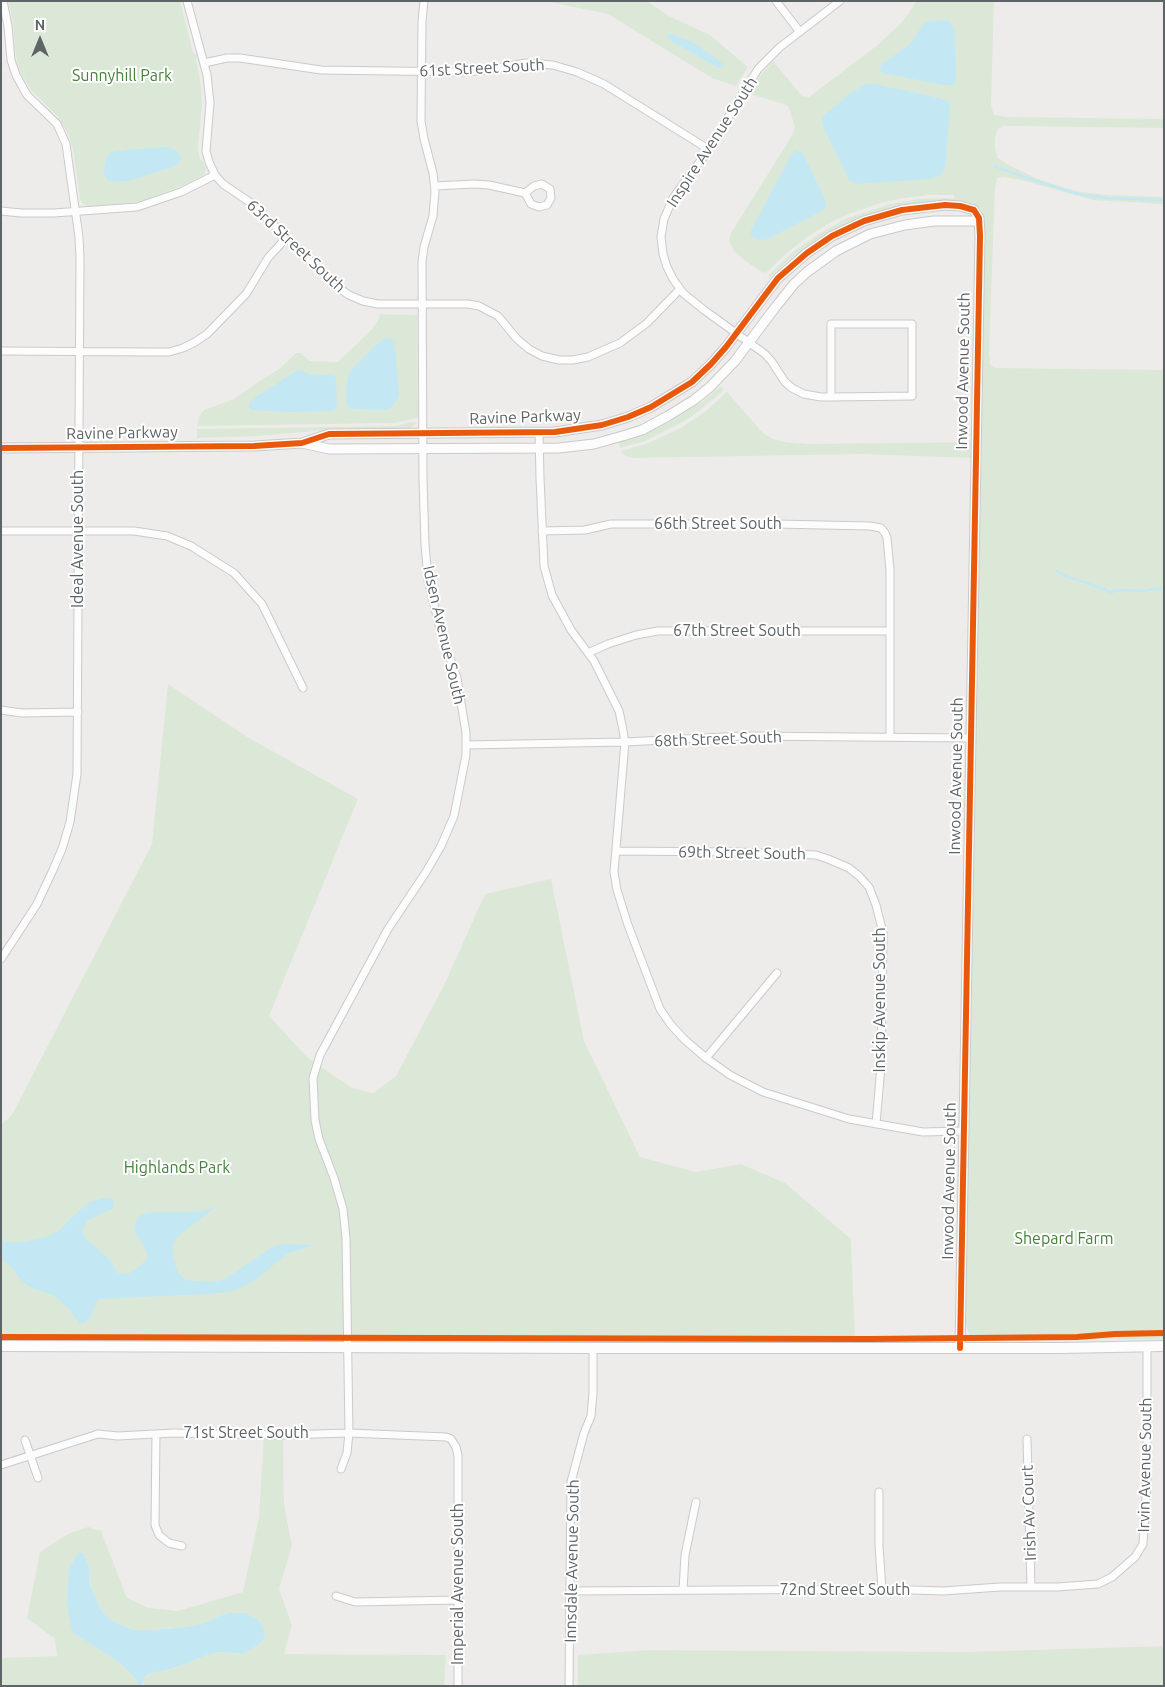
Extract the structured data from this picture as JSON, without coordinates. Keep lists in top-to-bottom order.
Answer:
{
  "streets": {
    "street": [
      "61st Street South",
      "Inspire Avenue South",
      "63rd Street South",
      "Inwood Avenue South",
      "Ravine Parkway",
      "66th Street South",
      "Ideal Avenue South",
      "67th Street South",
      "Idsen Avenue South",
      "68th Street South",
      "69th Street South",
      "Inskip Avenue South",
      "71st Street South",
      "Irvin Avenue South",
      "Irish Av Court",
      "Innsdale Avenue South",
      "Imperial Avenue South",
      "72nd Street South"
    ]
  },
  "crossings": [
    ["61st Street South", "Inspire Avenue South"],
    ["61st Street South", "Idsen Avenue South"],
    ["Inspire Avenue South", "63rd Street South"],
    ["Inspire Avenue South", "Ravine Parkway"],
    ["63rd Street South", "Idsen Avenue South"],
    ["Inwood Avenue South", "Ravine Parkway"],
    ["Inwood Avenue South", "68th Street South"],
    ["Ravine Parkway", "Ideal Avenue South"],
    ["Ravine Parkway", "Idsen Avenue South"],
    ["66th Street South", "67th Street South"],
    ["Idsen Avenue South", "68th Street South"],
    ["Idsen Avenue South", "71st Street South"],
    ["69th Street South", "Inskip Avenue South"],
    ["71st Street South", "Imperial Avenue South"],
    ["Irvin Avenue South", "72nd Street South"],
    ["Irish Av Court", "72nd Street South"],
    ["Innsdale Avenue South", "72nd Street South"]
  ],
  "parks": ["Sunnyhill Park", "Highlands Park", "Shepard Farm"],
  "north": "top"
}
